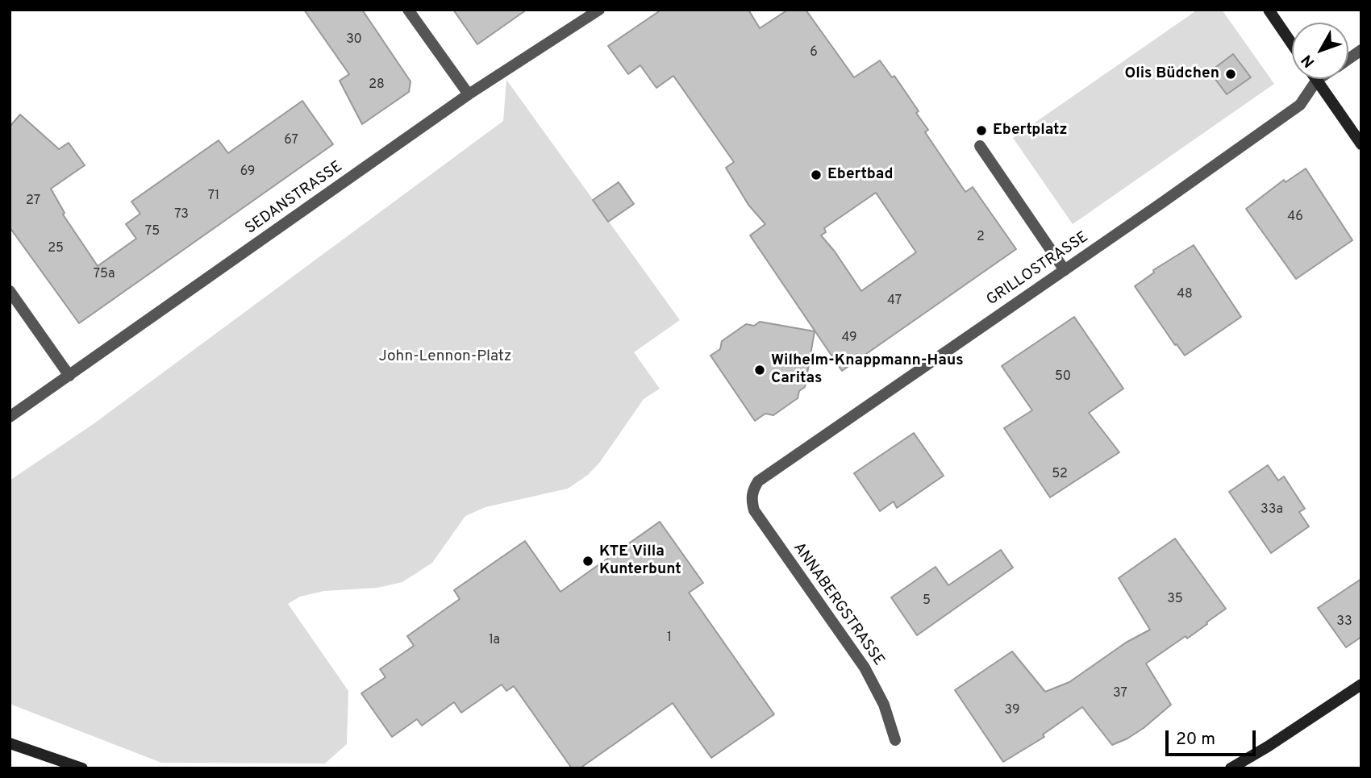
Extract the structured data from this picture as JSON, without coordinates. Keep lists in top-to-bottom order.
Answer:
{
  "streets": {
    "street": ["SEDANSTRASSE", "GRILLOSTRASSE", "ANNABERGSTRASSE"]
  },
  "crossings": [
    ["GRILLOSTRASSE", "ANNABERGSTRASSE"]
  ],
  "parks": ["John-Lennon-Platz"],
  "places": [
    "Olis Büdchen",
    "Ebertplatz",
    "Ebertbad",
    "Wilhelm-Knappmann-Haus Caritas",
    "KTE Villa Kunterbunt"
  ],
  "house_numbers": [
    "30",
    "6",
    "28",
    "67",
    "69",
    "71",
    "27",
    "73",
    "46",
    "75",
    "2",
    "25",
    "75a",
    "48",
    "47",
    "49",
    "50",
    "52",
    "33a",
    "35",
    "5",
    "33",
    "1",
    "1a",
    "37",
    "39"
  ],
  "scale_bar": "20 m",
  "north": "bottom left"
}
